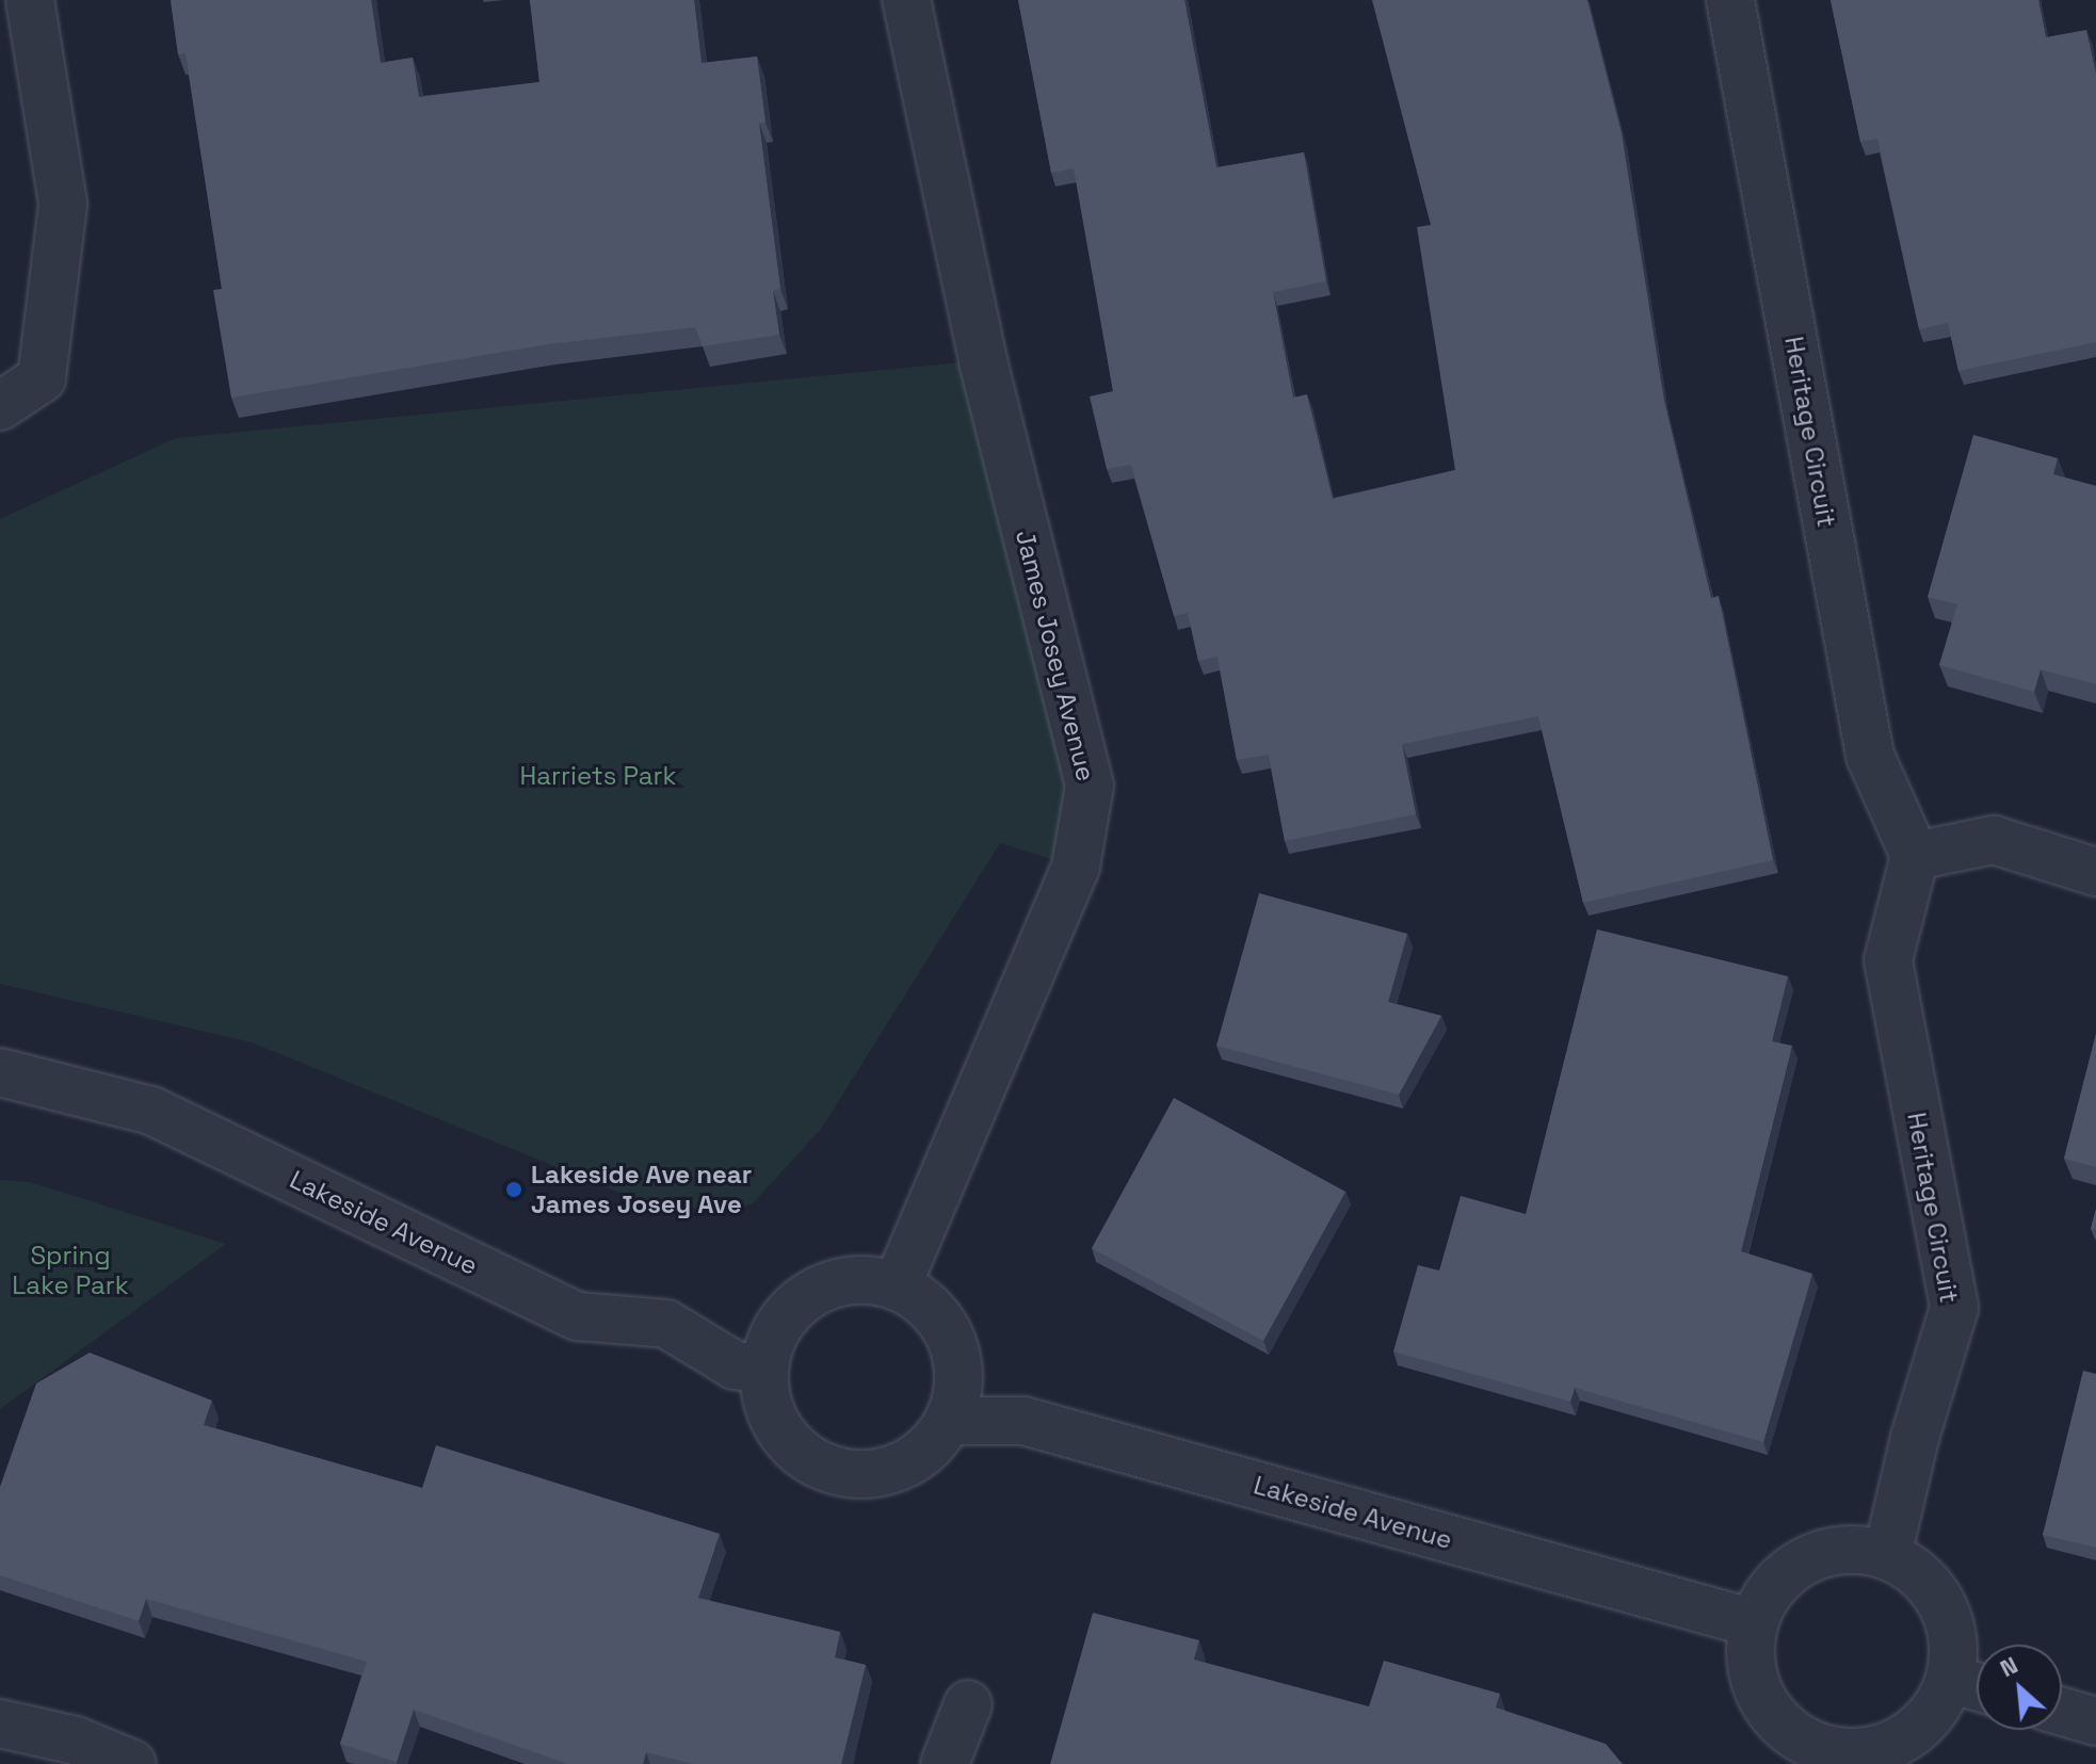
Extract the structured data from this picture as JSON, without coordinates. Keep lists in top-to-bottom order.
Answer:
{
  "streets": {
    "street": ["Heritage Circuit", "James Josey Avenue", "Lakeside Avenue"]
  },
  "crossings": [
    ["Heritage Circuit", "Lakeside Avenue"],
    ["James Josey Avenue", "Lakeside Avenue"]
  ],
  "parks": ["Harriets Park", "Spring Lake Park"],
  "places": ["Lakeside Ave near James Josey Ave"],
  "north": "top left"
}
